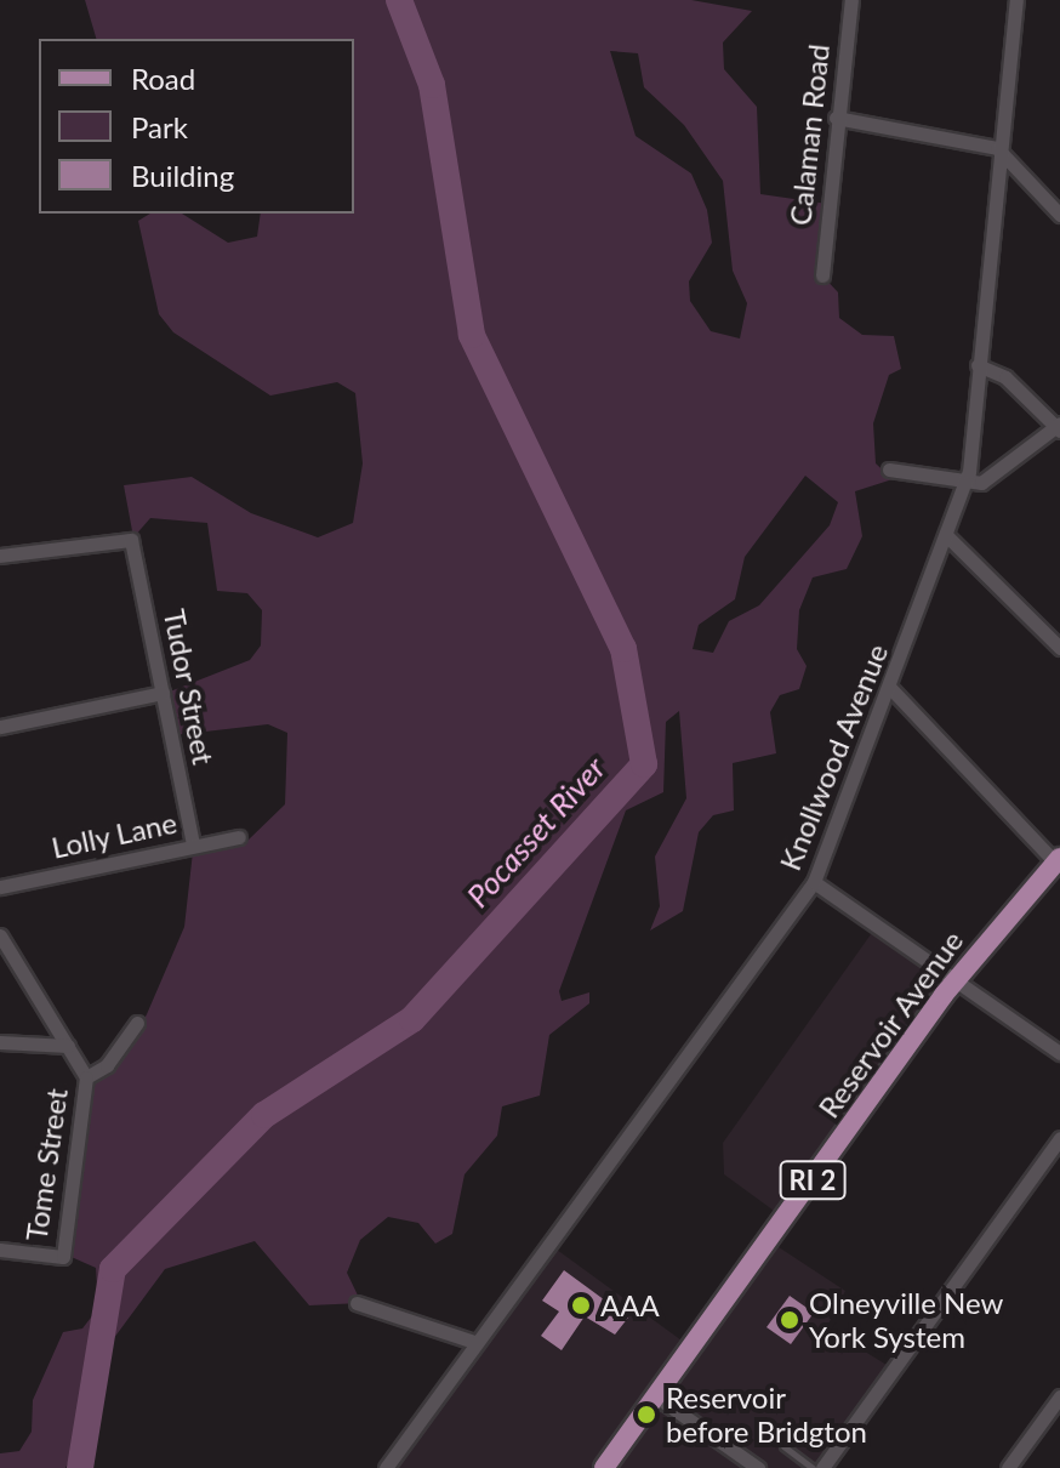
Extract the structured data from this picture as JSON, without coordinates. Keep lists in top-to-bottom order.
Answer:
{
  "streets": {
    "main road": ["Reservoir Avenue", "RI 2"],
    "street": [
      "Calaman Road",
      "Tudor Street",
      "Knollwood Avenue",
      "Lolly Lane",
      "Tome Street"
    ]
  },
  "crossings": [
    ["Tudor Street", "Lolly Lane"]
  ],
  "water": ["Pocasset River"],
  "places": ["AAA", "Olneyville New York System", "Reservoir before Bridgton"],
  "legend": ["Road", "Park", "Building"]
}
